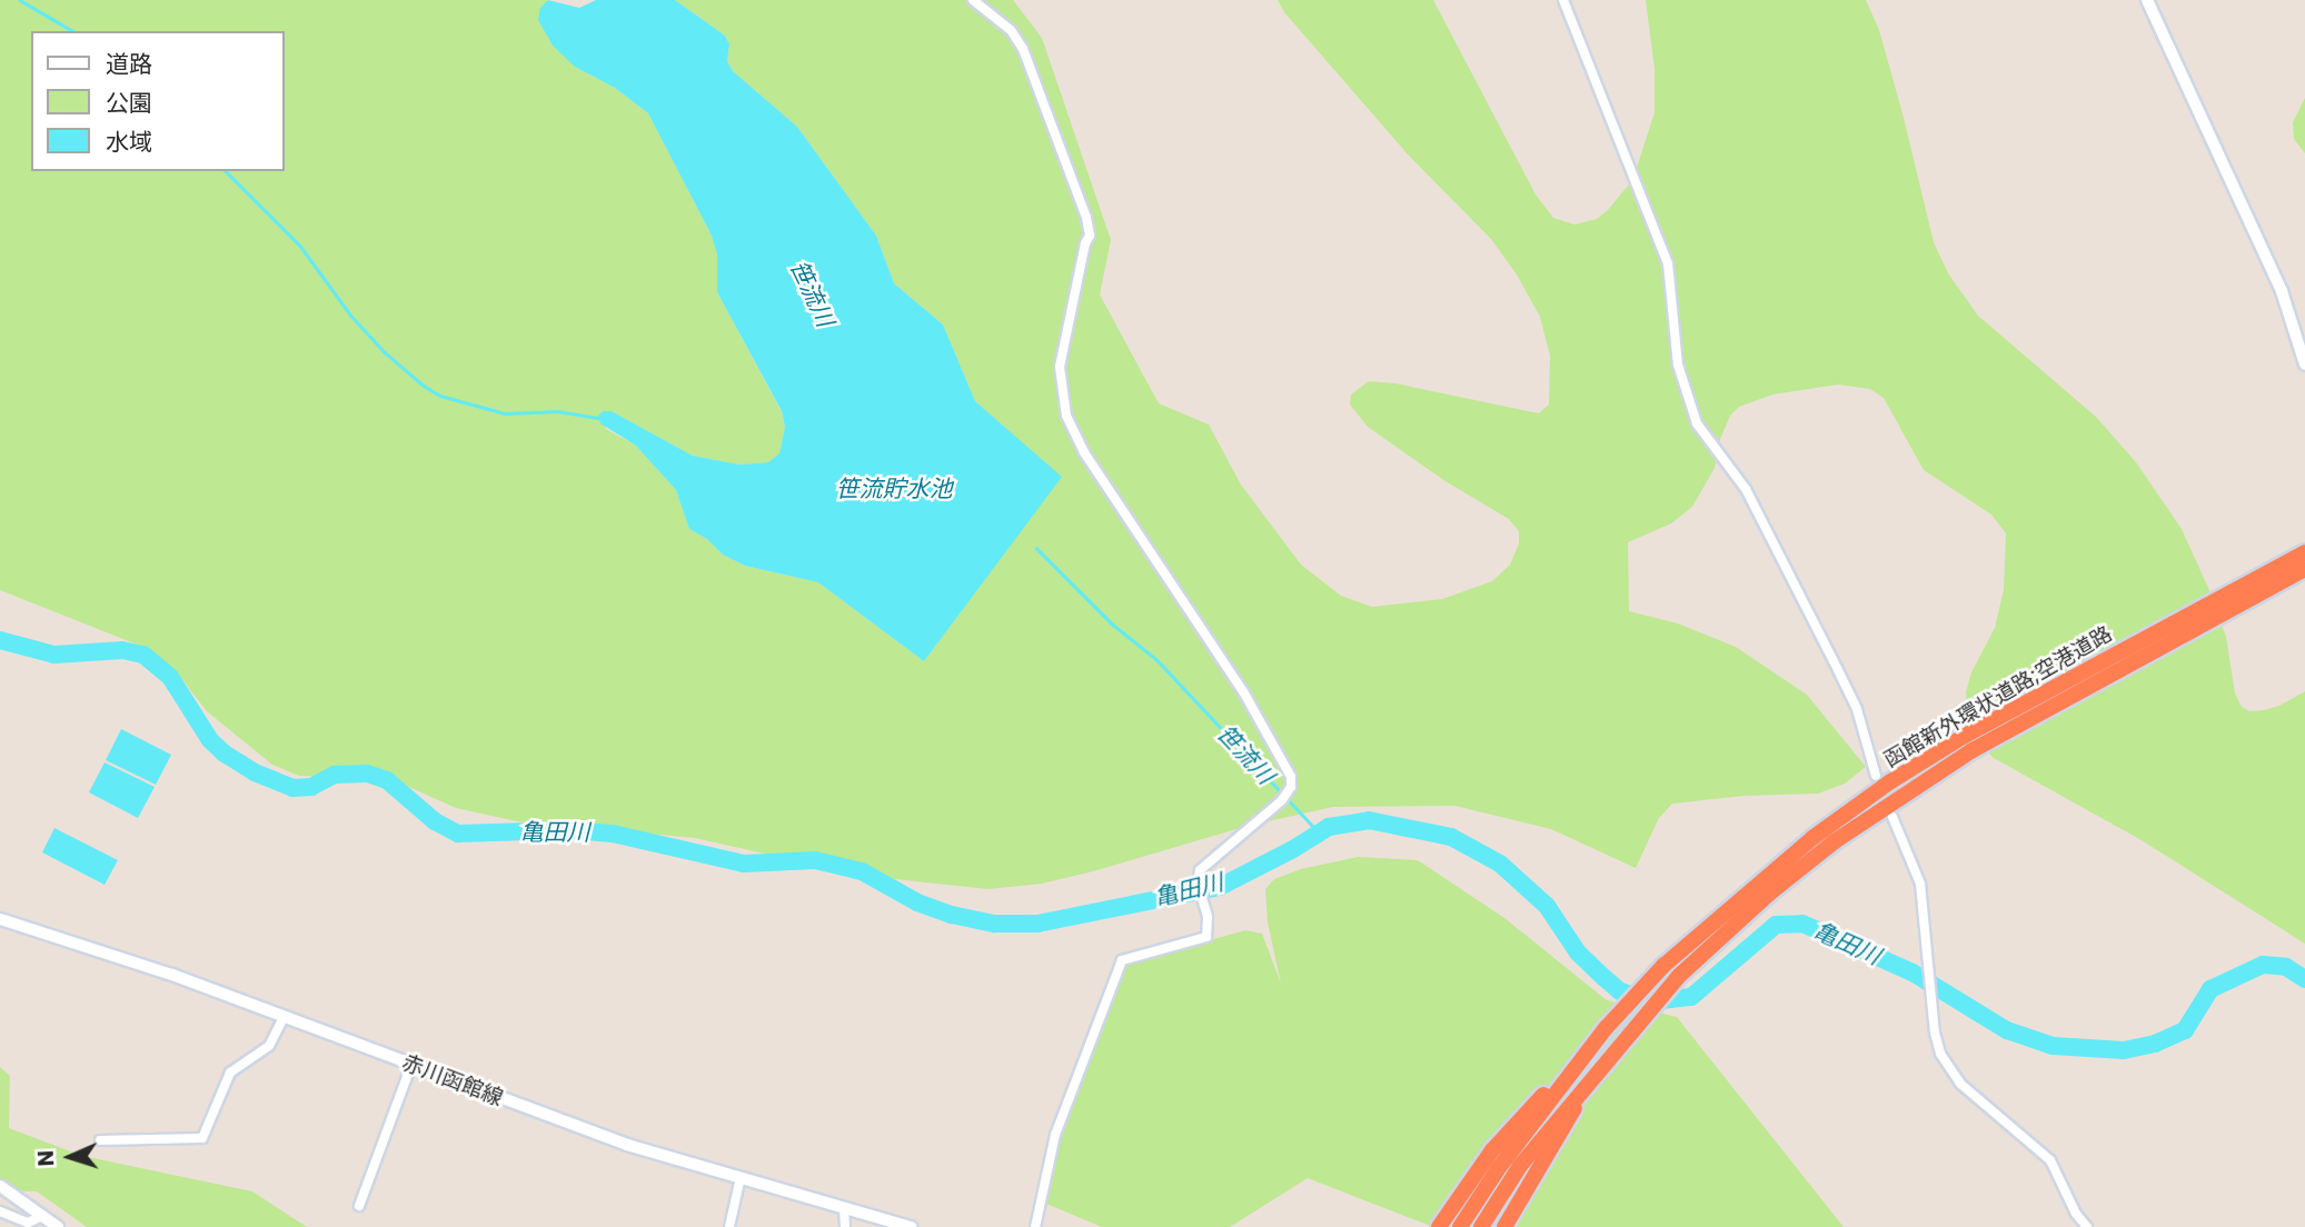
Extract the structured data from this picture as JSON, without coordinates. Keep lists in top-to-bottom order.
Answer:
{
  "streets": {
    "highway": ["函館新外環状道路;空港道路"],
    "main road": ["赤川函館線"]
  },
  "water": ["笹流川", "笹流貯水池", "亀田川"],
  "legend": ["道路", "公園", "水域"],
  "north": "left"
}
